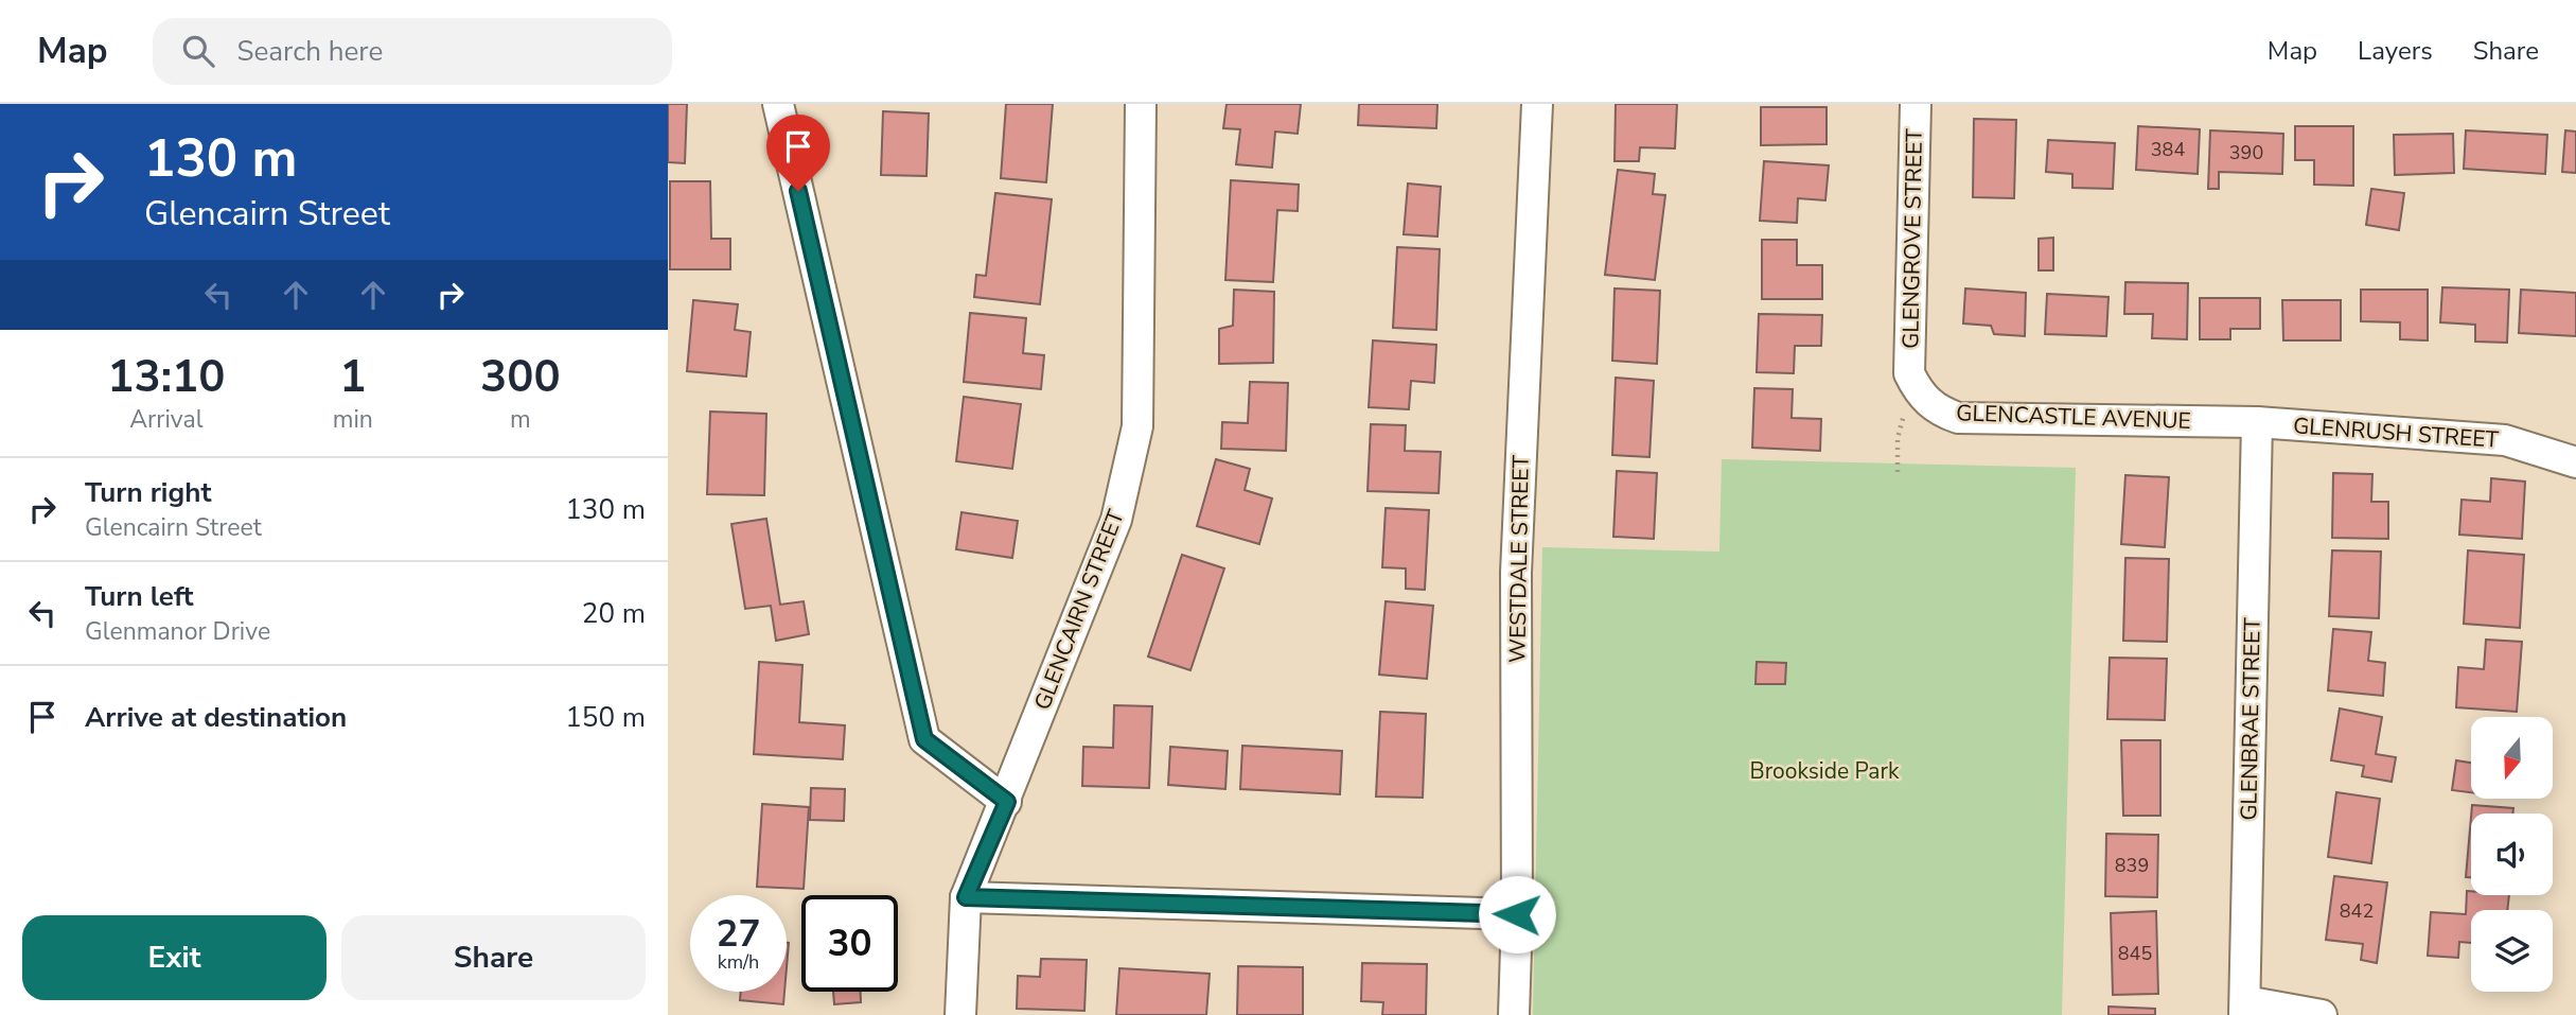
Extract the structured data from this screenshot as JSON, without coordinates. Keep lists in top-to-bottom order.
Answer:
{
  "streets": {
    "street": [
      "GLENGROVE STREET",
      "GLENCASTLE AVENUE",
      "GLENRUSH STREET",
      "WESTDALE STREET",
      "GLENCAIRN STREET",
      "GLENBRAE STREET"
    ]
  },
  "crossings": [
    ["GLENGROVE STREET", "GLENCASTLE AVENUE"],
    ["GLENCASTLE AVENUE", "GLENRUSH STREET"],
    ["GLENCASTLE AVENUE", "GLENBRAE STREET"],
    ["GLENRUSH STREET", "GLENBRAE STREET"]
  ],
  "parks": ["Brookside Park"],
  "house_numbers": [
    "384",
    "390",
    "839",
    "842",
    "845"
  ],
  "north": "bottom",
  "page": {
    "header": "Map",
    "search": "Search here",
    "nav": ["Map", "Layers", "Share"],
    "turn": ["130 m", "Glencairn Street"],
    "eta": [
      "13:10",
      "Arrival",
      "1",
      "min",
      "300",
      "m"
    ],
    "list": [
      {
        "name": "Turn right",
        "note": "Glencairn Street",
        "value": "130 m"
      },
      {
        "name": "Turn left",
        "note": "Glenmanor Drive",
        "value": "20 m"
      },
      {
        "name": "Arrive at destination",
        "value": "150 m"
      }
    ],
    "speed": "27 km/h",
    "limit": "30",
    "buttons": ["Exit", "Share"]
  }
}
